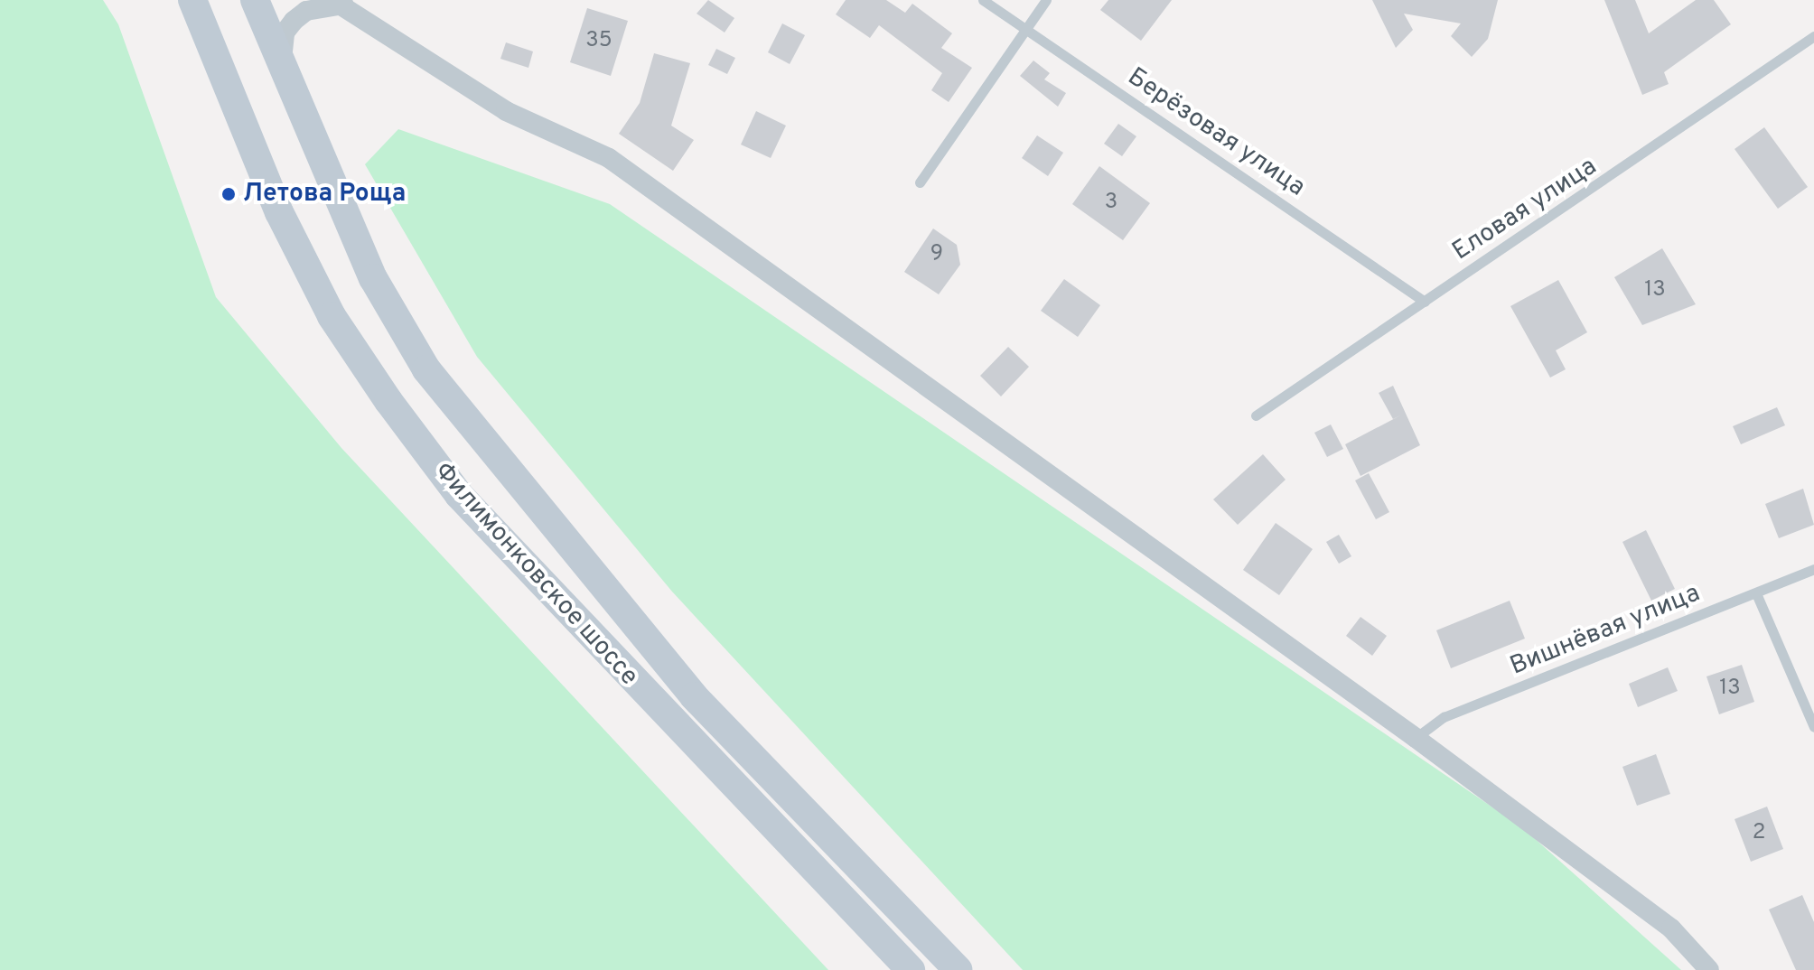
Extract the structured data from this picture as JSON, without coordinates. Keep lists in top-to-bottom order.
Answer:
{
  "streets": {
    "main road": ["Филимонковское шоссе"],
    "lane": ["Берёзовая улица", "Еловая улица", "Вишнёвая улица"]
  },
  "crossings": [
    ["Берёзовая улица", "Еловая улица"]
  ],
  "places": ["Летова Роща"],
  "house_numbers": [
    "35",
    "3",
    "9",
    "13",
    "13",
    "2"
  ]
}
